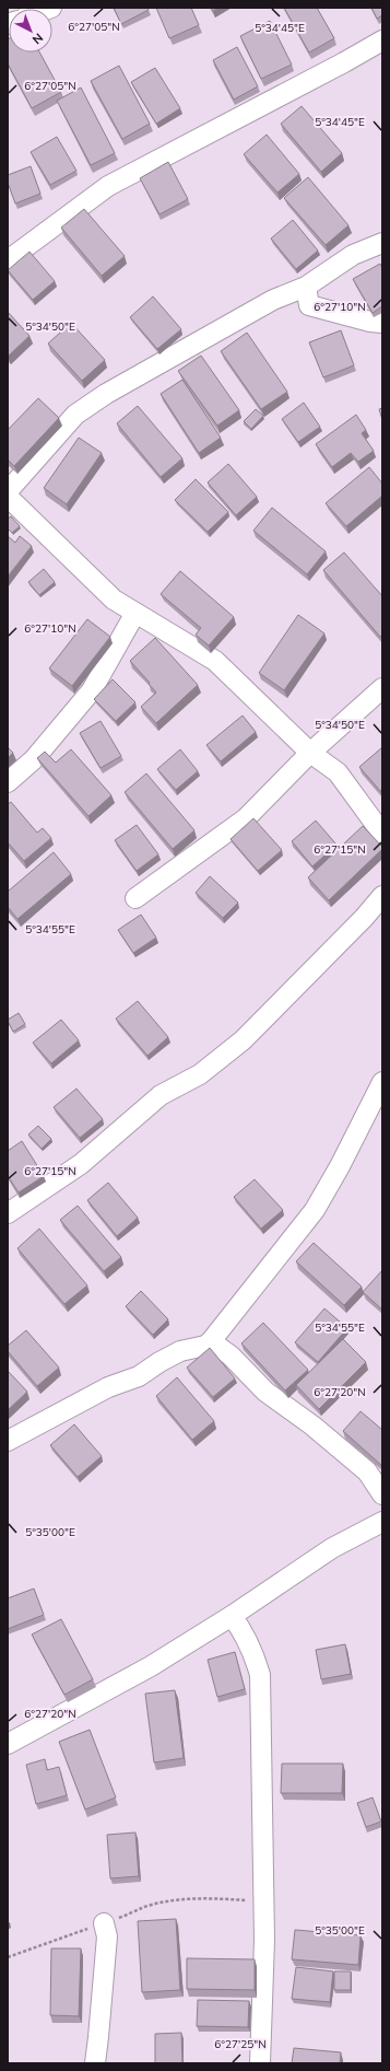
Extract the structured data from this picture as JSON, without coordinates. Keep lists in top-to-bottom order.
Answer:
{
  "north": "bottom right",
  "coordinates": [
    "6°27'05\"N",
    "5°34'45\"E",
    "6°27'10\"N",
    "5°34'50\"E",
    "6°27'15\"N",
    "5°34'55\"E",
    "6°27'20\"N",
    "5°35'00\"E",
    "6°27'25\"N"
  ]
}
